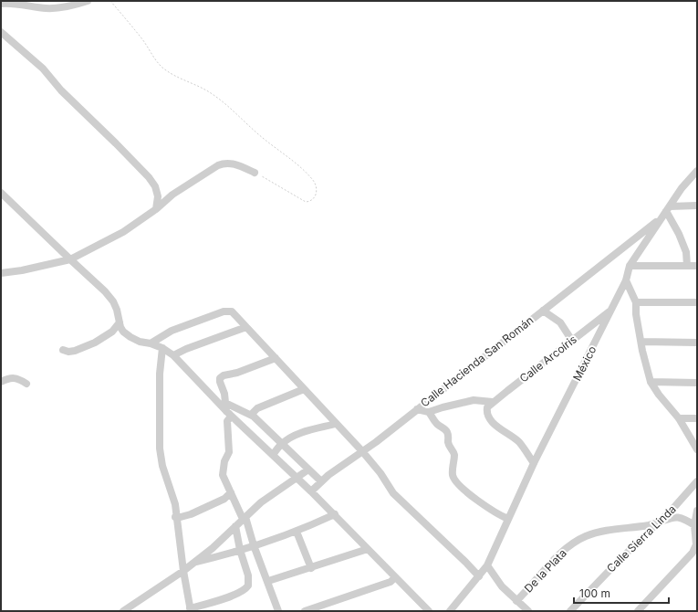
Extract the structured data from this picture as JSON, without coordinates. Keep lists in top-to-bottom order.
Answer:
{
  "streets": {
    "street": [
      "Calle Arcoíris",
      "Calle Hacienda San Román",
      "México",
      "Calle Sierra Linda",
      "De la Plata"
    ]
  },
  "crossings": [
    ["Calle Arcoíris", "México"],
    ["Calle Hacienda San Román", "México"],
    ["Calle Sierra Linda", "De la Plata"]
  ],
  "scale_bar": "100 m"
}
